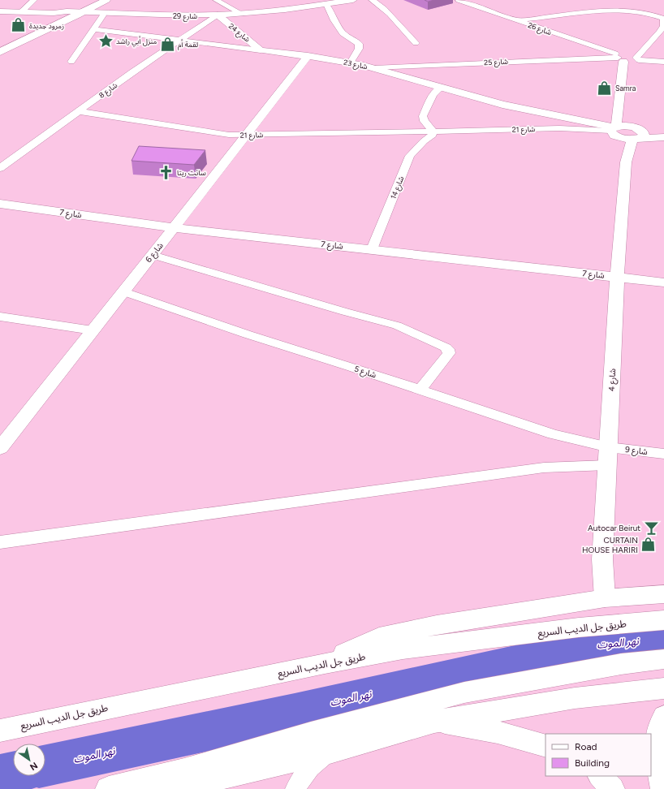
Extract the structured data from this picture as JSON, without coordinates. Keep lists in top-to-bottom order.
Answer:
{
  "streets": {
    "main road": ["طريق جل الديب السريع"],
    "street": [
      "شارع 29",
      "شارع 26",
      "شارع 24",
      "شارع 25",
      "شارع 23",
      "شارع 8",
      "شارع 21",
      "شارع 14",
      "شارع 7",
      "شارع 6",
      "شارع 5",
      "شارع 4",
      "شارع 9"
    ]
  },
  "crossings": [
    ["شارع 29", "شارع 24"],
    ["شارع 29", "شارع 8"],
    ["شارع 26", "شارع 25"],
    ["شارع 26", "شارع 4"],
    ["شارع 24", "شارع 23"],
    ["شارع 24", "شارع 8"],
    ["شارع 25", "شارع 23"],
    ["شارع 25", "شارع 4"],
    ["شارع 23", "شارع 8"],
    ["شارع 23", "شارع 21"],
    ["شارع 23", "شارع 6"],
    ["شارع 23", "شارع 4"],
    ["شارع 8", "شارع 21"],
    ["شارع 21", "شارع 14"],
    ["شارع 21", "شارع 6"],
    ["شارع 21", "شارع 4"],
    ["شارع 14", "شارع 7"],
    ["شارع 7", "شارع 6"],
    ["شارع 7", "شارع 4"],
    ["شارع 6", "شارع 5"],
    ["شارع 5", "شارع 4"],
    ["شارع 5", "شارع 9"],
    ["شارع 4", "شارع 9"]
  ],
  "water": ["نهر الموت"],
  "places": {
    "shop": [
      "زمرود جديدة",
      "لقمة أم",
      "Samra",
      "CURTAIN HOUSE HARIRI"
    ],
    "place": ["منزل أبي راشد"],
    "church": ["سانت ريتا"],
    "bar": ["Autocar Beirut"]
  },
  "legend": ["Road", "Building"],
  "north": "bottom right"
}
